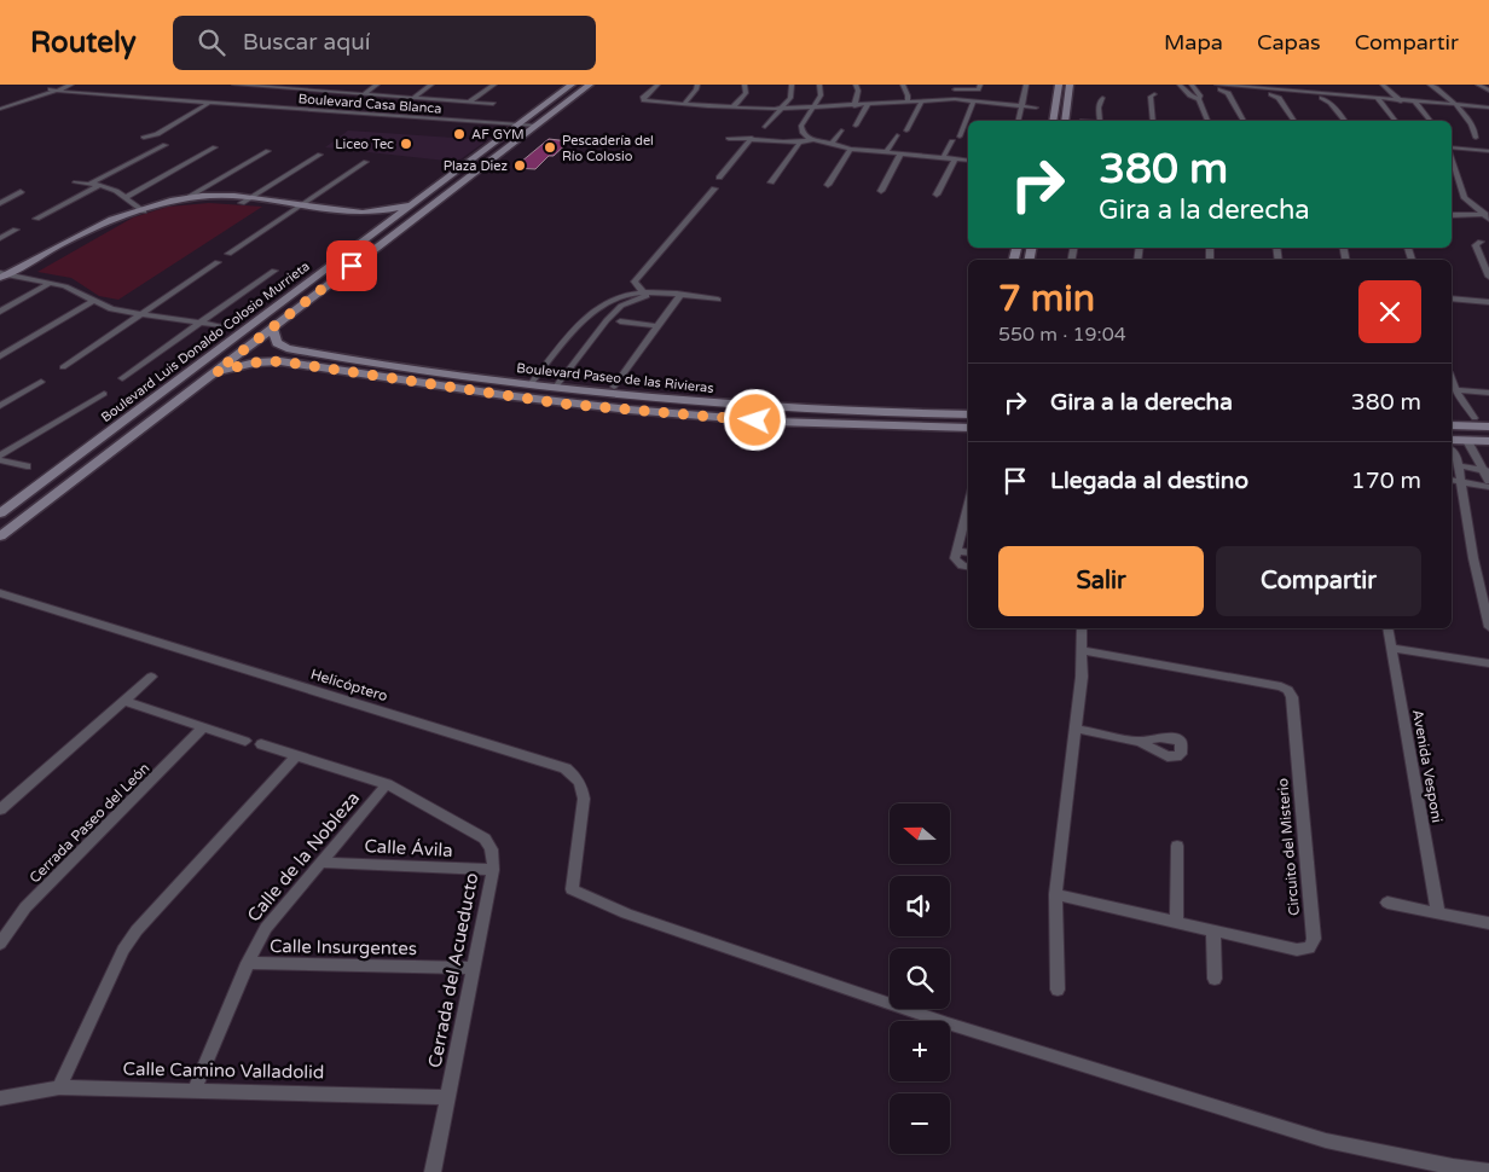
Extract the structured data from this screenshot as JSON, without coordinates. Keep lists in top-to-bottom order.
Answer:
{
  "streets": {
    "street": [
      "Boulevard Casa Blanca",
      "Boulevard Luis Donaldo Colosio Murrieta",
      "Boulevard Paseo de las Rivieras",
      "Helicóptero",
      "Avenida Vesponi",
      "Cerrada Paseo del León",
      "Circuito del Misterio",
      "Calle Ávila",
      "Calle de la Nobleza",
      "Calle Insurgentes",
      "Cerrada del Acueducto",
      "Calle Camino Valladolid"
    ]
  },
  "crossings": [
    ["Boulevard Casa Blanca", "Boulevard Luis Donaldo Colosio Murrieta"],
    ["Boulevard Luis Donaldo Colosio Murrieta", "Boulevard Paseo de las Rivieras"],
    ["Calle Ávila", "Calle de la Nobleza"],
    ["Calle Ávila", "Cerrada del Acueducto"],
    ["Calle de la Nobleza", "Calle Insurgentes"],
    ["Calle de la Nobleza", "Cerrada del Acueducto"],
    ["Calle de la Nobleza", "Calle Camino Valladolid"],
    ["Calle Insurgentes", "Cerrada del Acueducto"],
    ["Cerrada del Acueducto", "Calle Camino Valladolid"]
  ],
  "places": [
    "AF GYM",
    "Liceo Tec",
    "Pescadería del Río Colosio",
    "Plaza Diez"
  ],
  "north": "left",
  "page": {
    "header": "Routely",
    "search": "Buscar aquí",
    "nav": ["Mapa", "Capas", "Compartir"],
    "turn": ["380 m", "Gira a la derecha"],
    "heading": ["7 min", "550 m · 19:04"],
    "list": [
      {
        "name": "Gira a la derecha",
        "value": "380 m"
      },
      {
        "name": "Llegada al destino",
        "value": "170 m"
      }
    ],
    "buttons": ["Salir", "Compartir"],
    "map_buttons": ["+", "−"]
  }
}
